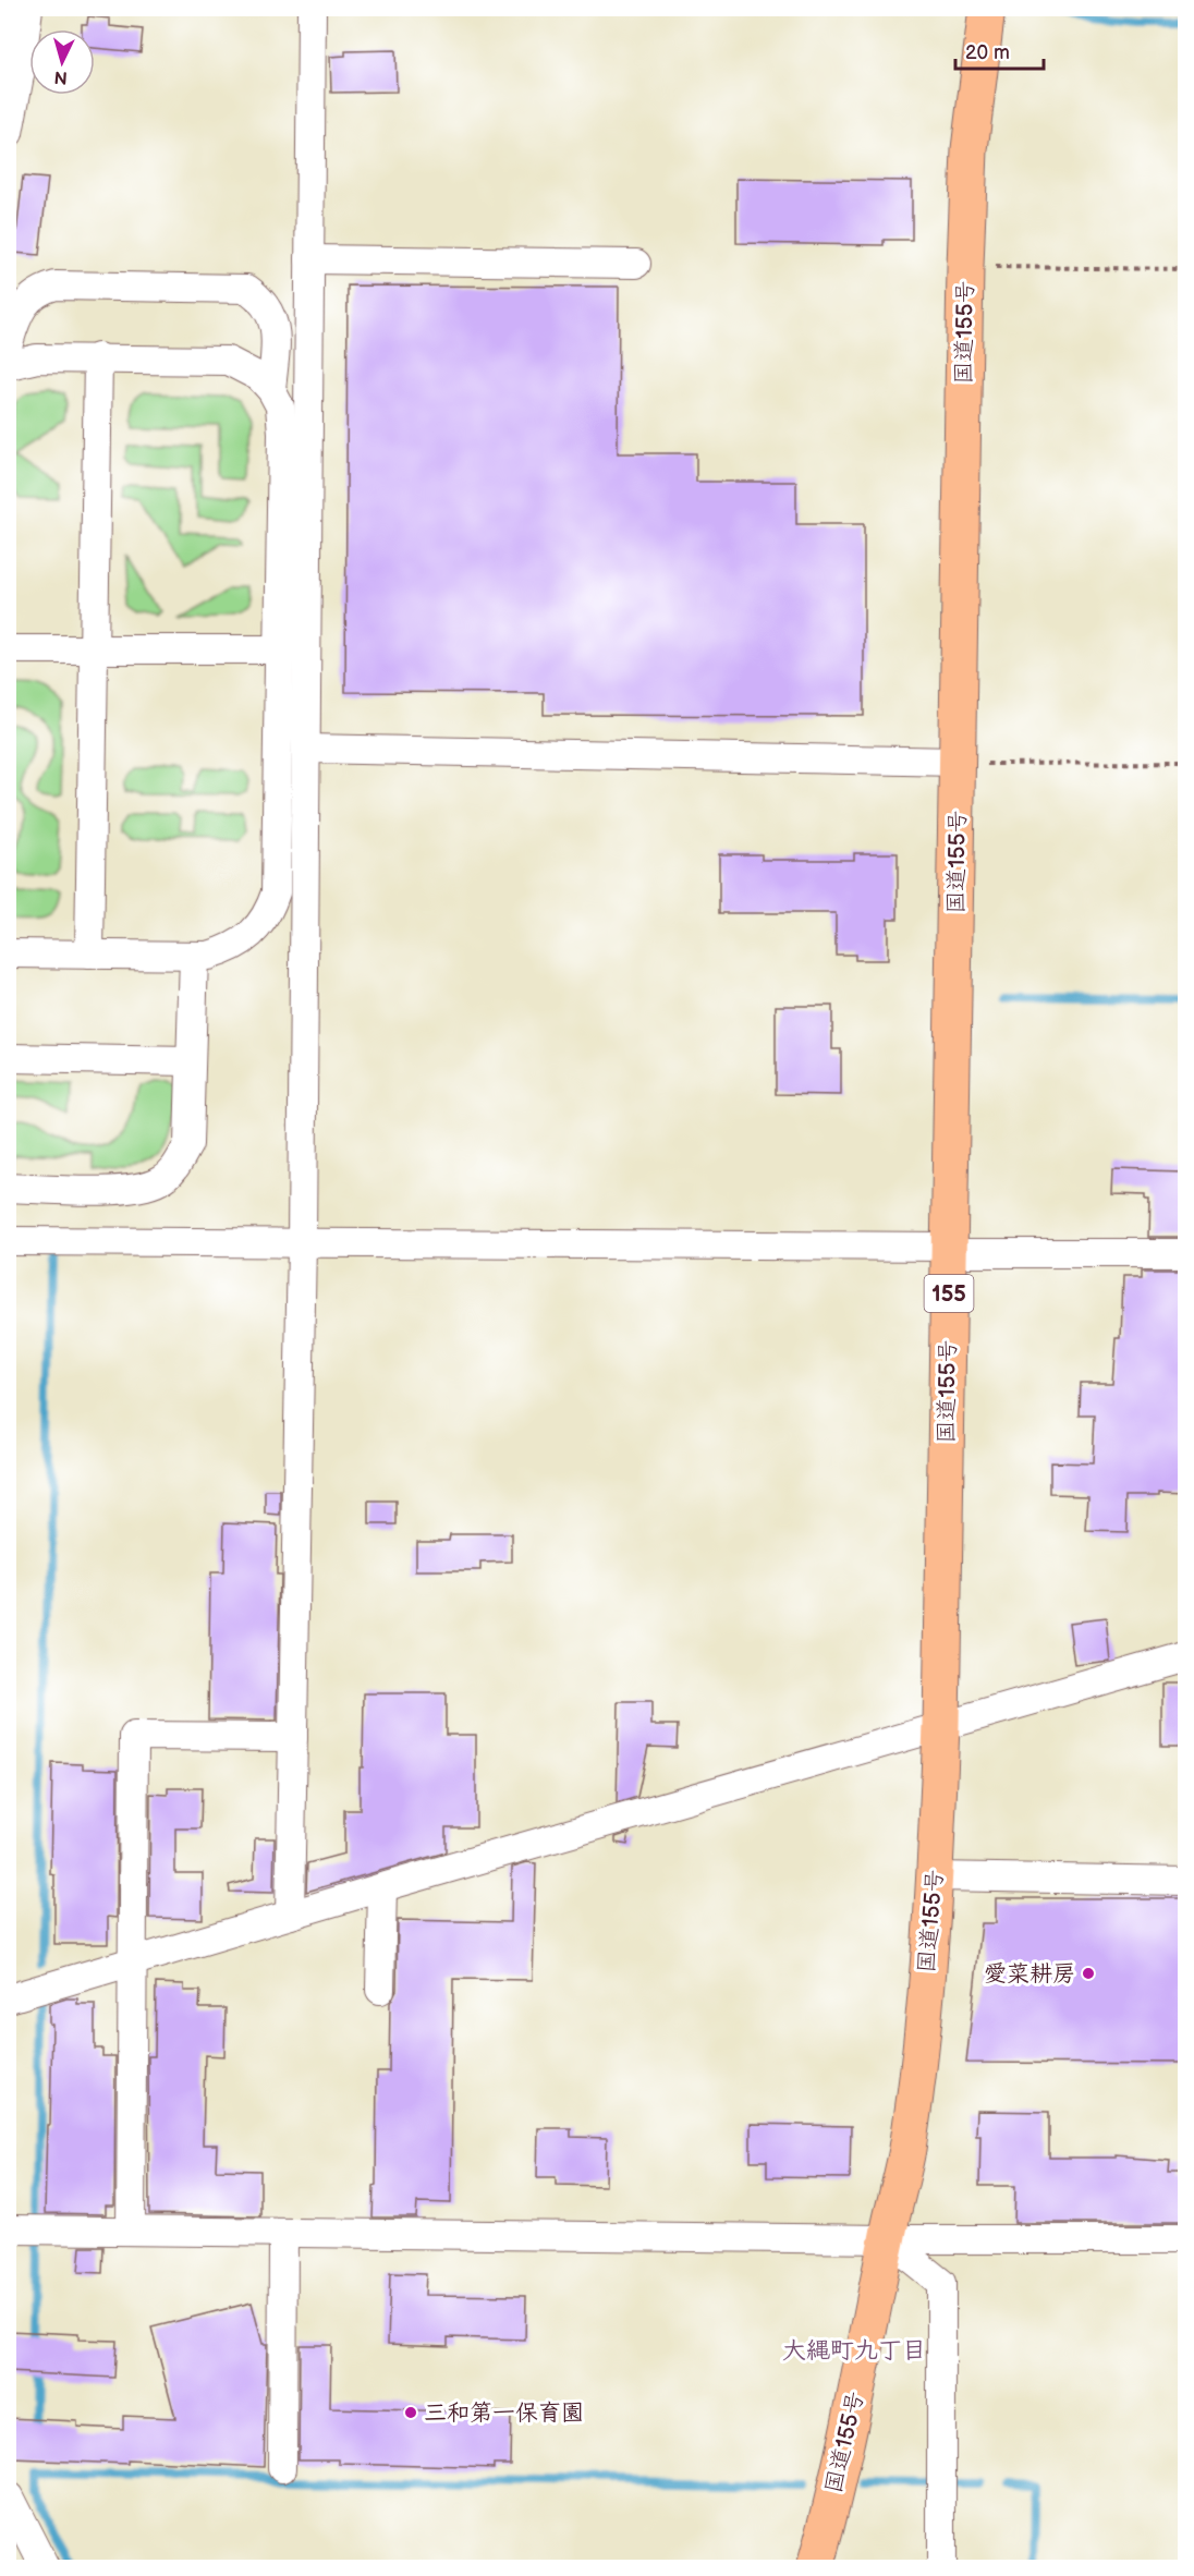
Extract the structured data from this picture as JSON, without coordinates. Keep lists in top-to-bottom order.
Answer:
{
  "streets": {
    "highway": ["国道155号", "155"]
  },
  "districts": ["大縄町九丁目"],
  "places": ["愛菜耕房", "三和第一保育園"],
  "scale_bar": "20 m",
  "north": "bottom"
}
